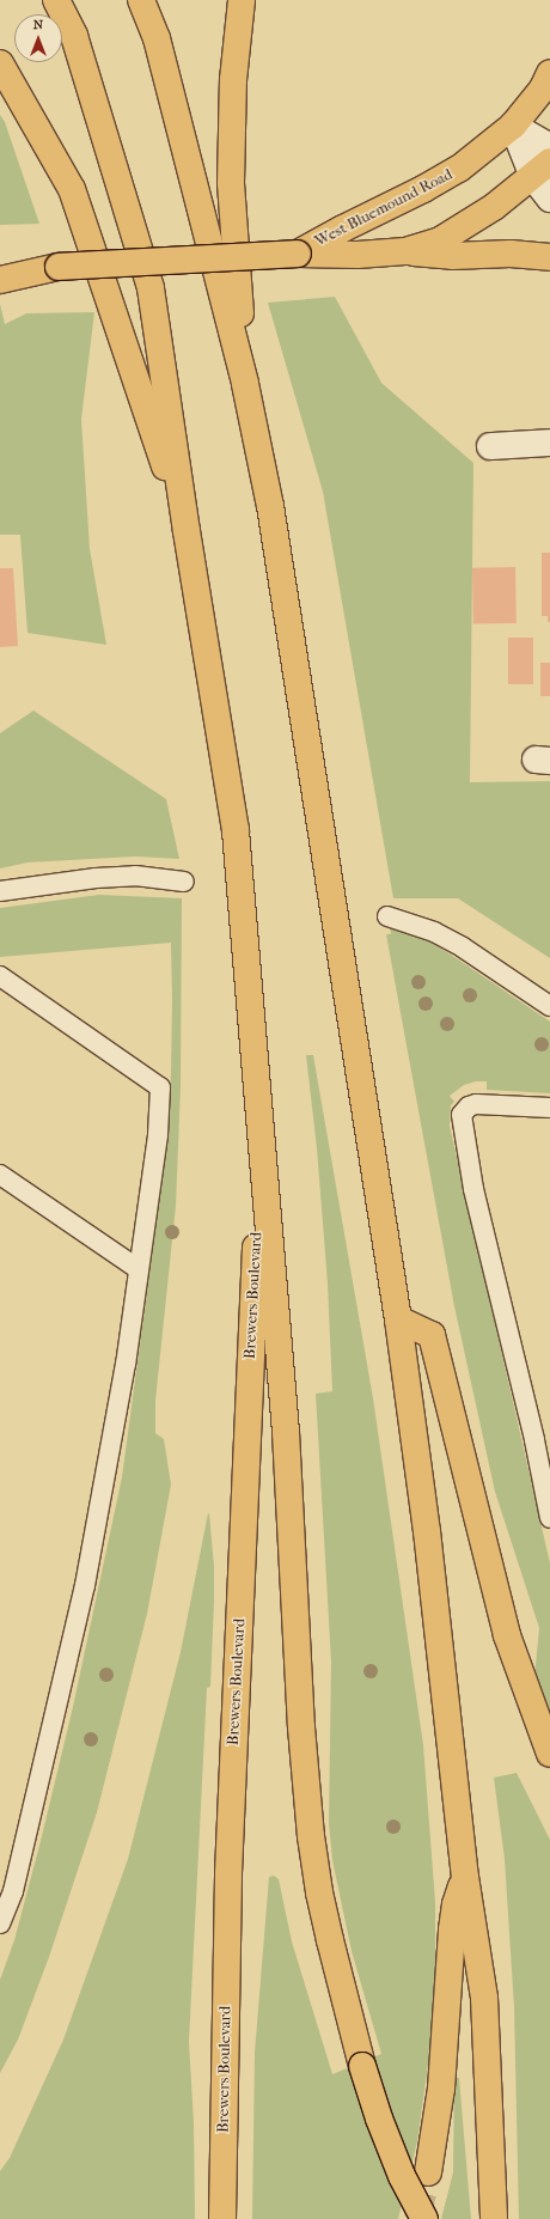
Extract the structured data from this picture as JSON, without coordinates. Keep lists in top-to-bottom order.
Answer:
{
  "streets": {
    "main road": ["West Bluemound Road", "Brewers Boulevard"]
  },
  "north": "top"
}
